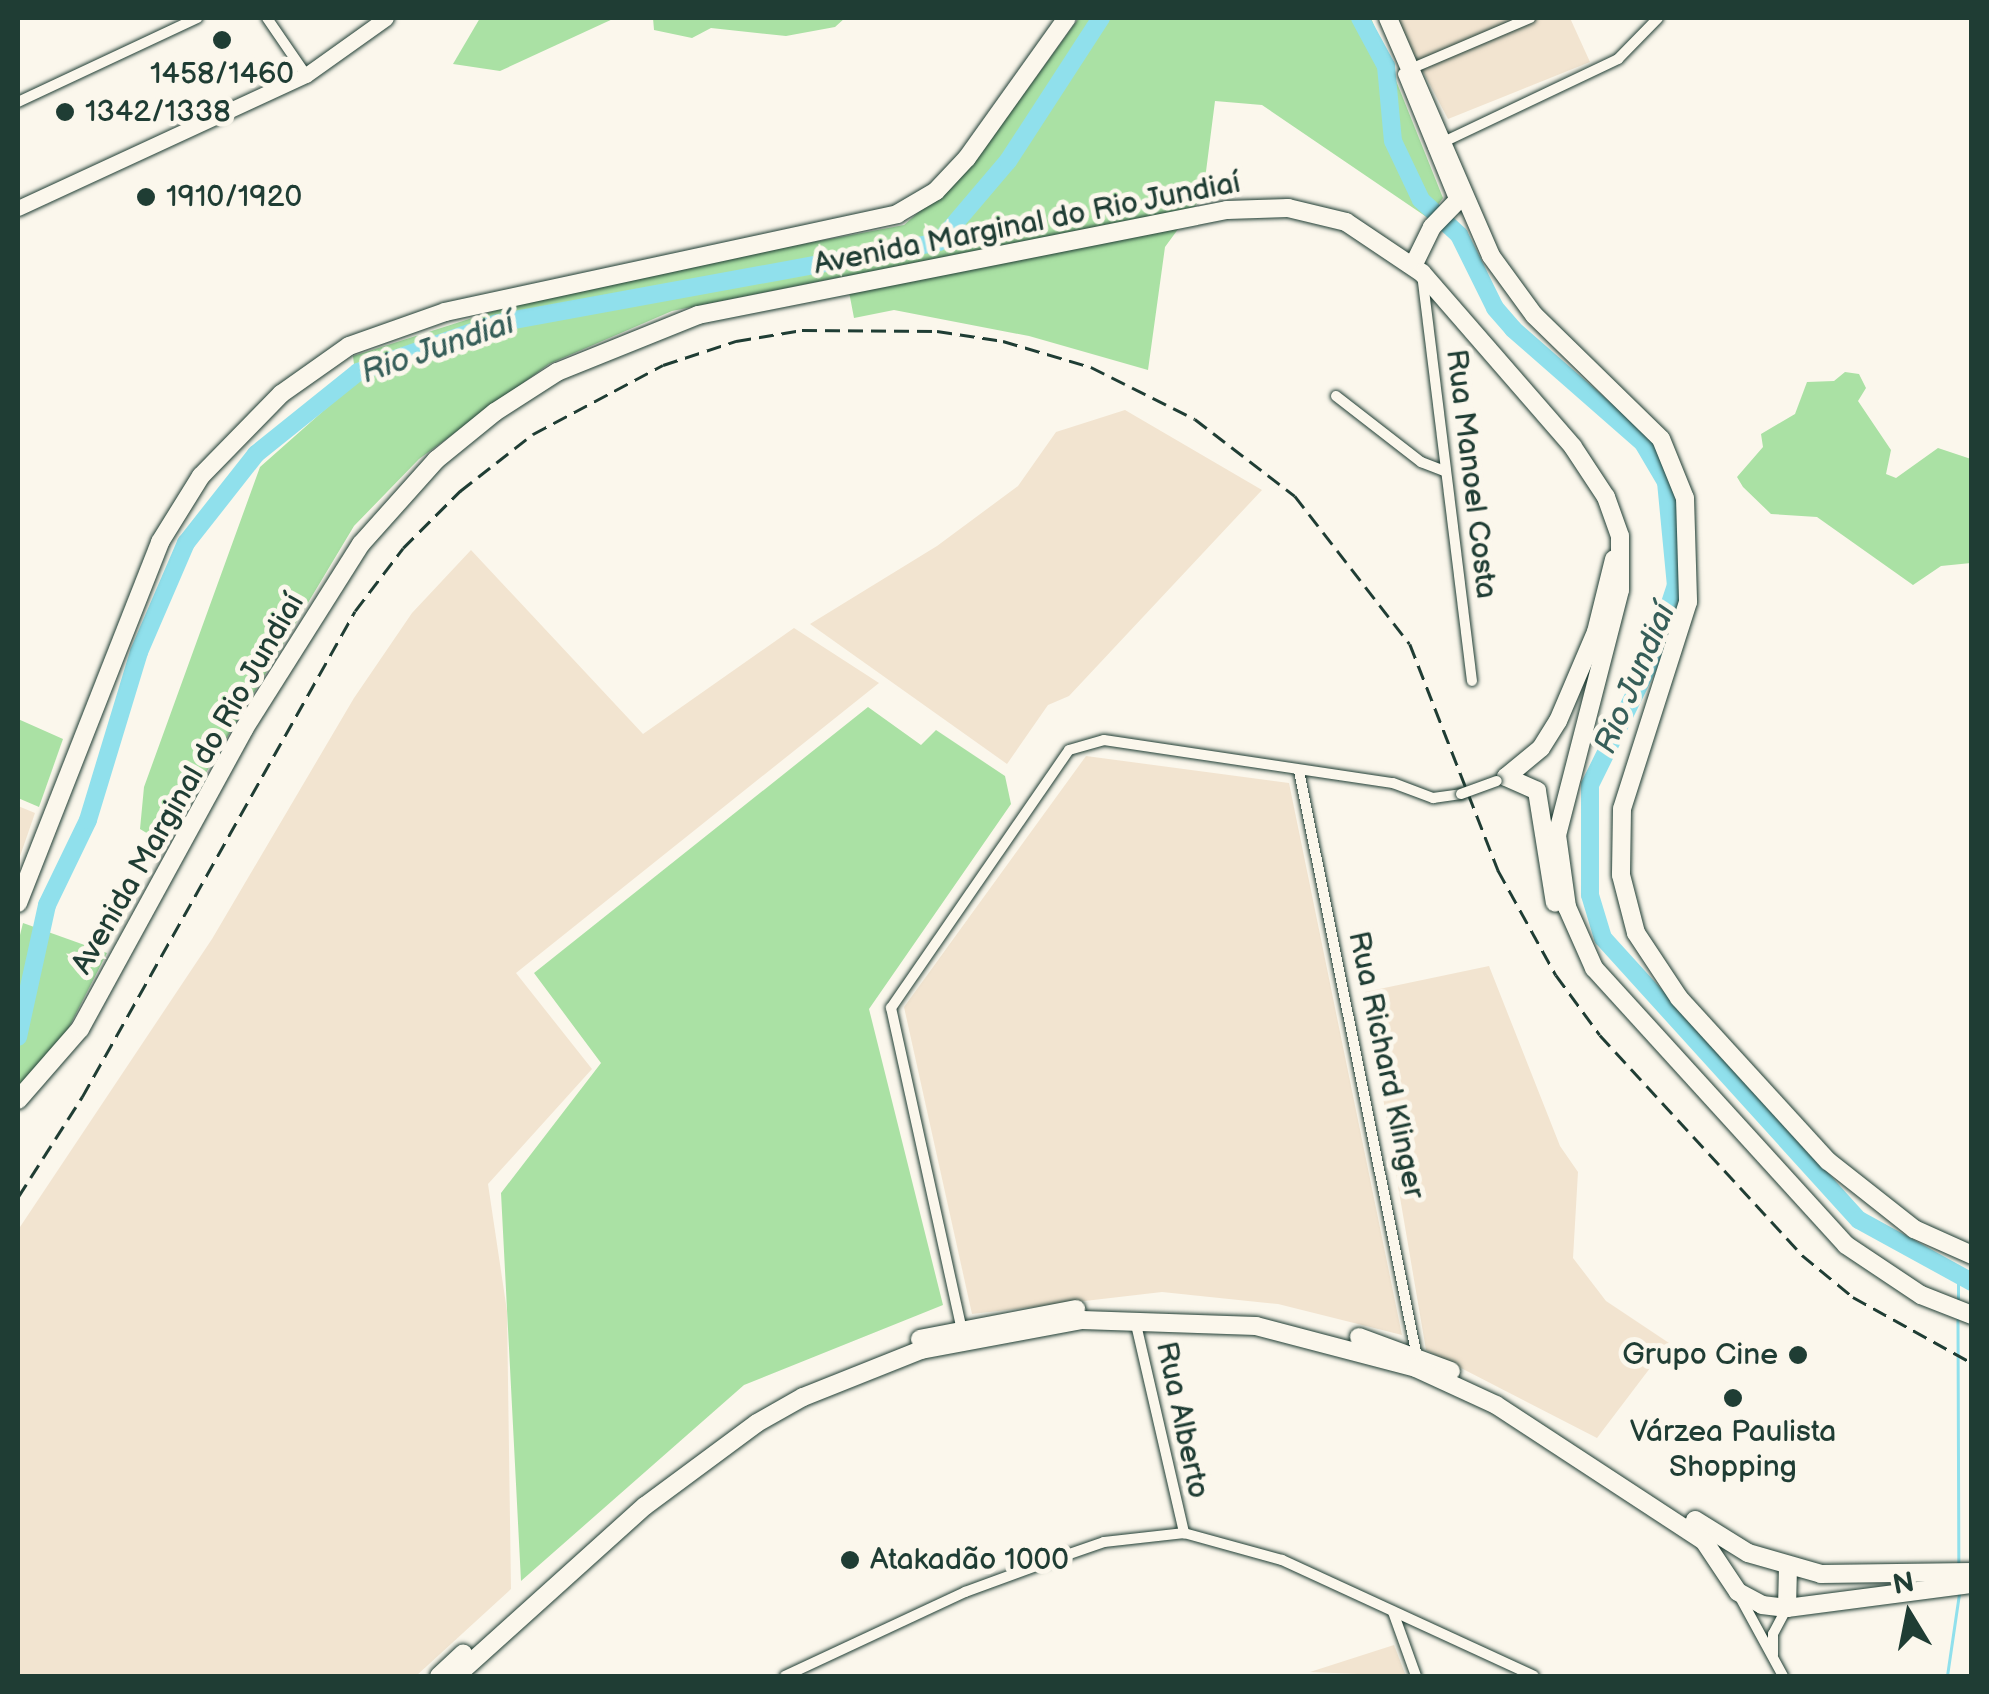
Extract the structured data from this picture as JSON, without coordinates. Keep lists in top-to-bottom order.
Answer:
{
  "streets": {
    "main road": ["Avenida Marginal do Rio Jundiaí"],
    "street": ["Rua Manoel Costa", "Rua Richard Klinger", "Rua Alberto"]
  },
  "crossings": [
    ["Avenida Marginal do Rio Jundiaí", "Rua Manoel Costa"]
  ],
  "water": ["Rio Jundiaí"],
  "places": [
    "1458/1460",
    "1342/1338",
    "1910/1920",
    "Grupo Cine",
    "Várzea Paulista Shopping",
    "Atakadão 1000"
  ],
  "north": "top"
}
